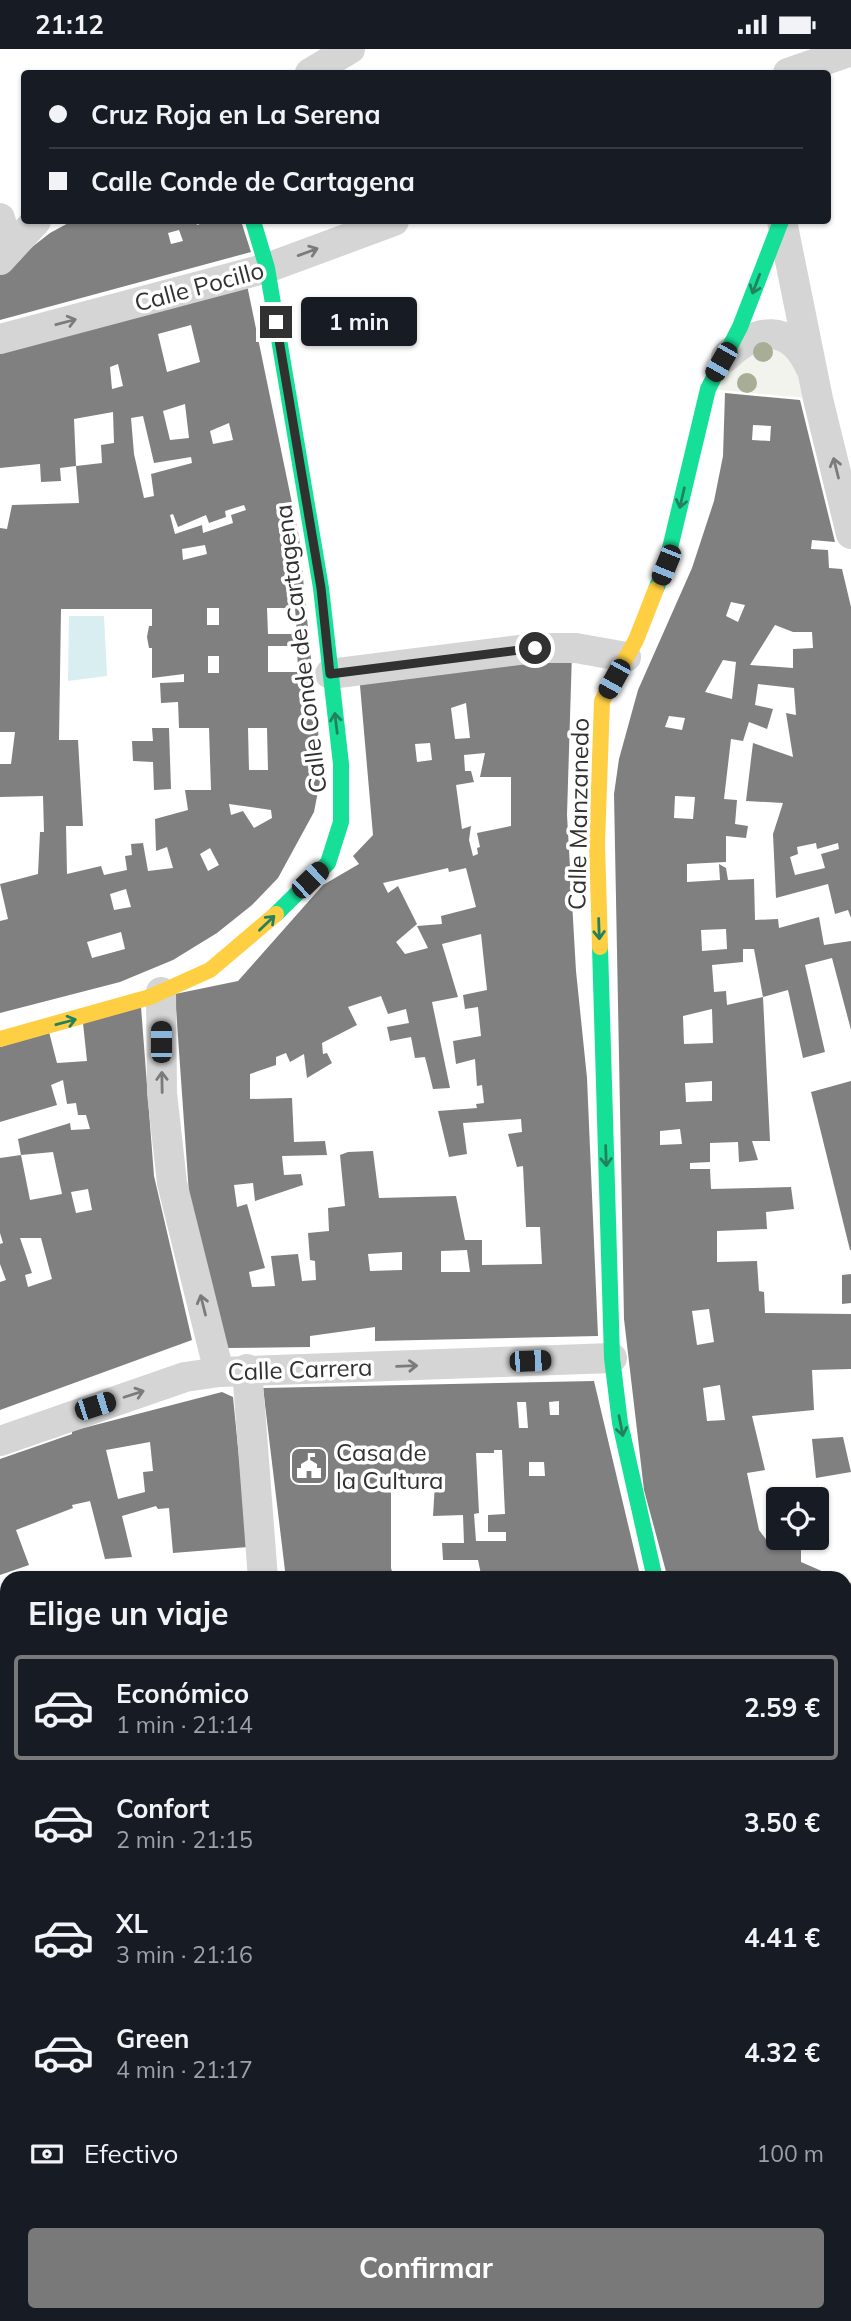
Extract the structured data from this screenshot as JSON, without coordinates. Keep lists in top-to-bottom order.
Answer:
{
  "streets": {
    "street": [
      "Calle Pocillo",
      "Calle Conde de Cartagena",
      "Calle Manzanedo",
      "Calle Carrera"
    ]
  },
  "crossings": [
    ["Calle Pocillo", "Calle Conde de Cartagena"],
    ["Calle Manzanedo", "Calle Carrera"]
  ],
  "one_way": [
    "Calle Pocillo",
    "Calle Conde de Cartagena",
    "Calle Manzanedo",
    "Calle Carrera"
  ],
  "places": {
    "public building": ["Casa de la Cultura"]
  },
  "page": {
    "status": "21:12",
    "banner": ["Cruz Roja en La Serena", "Calle Conde de Cartagena"],
    "bubble": "1 min",
    "heading": "Elige un viaje",
    "list": [
      {
        "name": "Económico",
        "note": "1 min · 21:14",
        "value": "2.59 €"
      },
      {
        "name": "Confort",
        "note": "2 min · 21:15",
        "value": "3.50 €"
      },
      {
        "name": "XL",
        "note": "3 min · 21:16",
        "value": "4.41 €"
      },
      {
        "name": "Green",
        "note": "4 min · 21:17",
        "value": "4.32 €"
      }
    ],
    "pay": ["Efectivo", "100 m"],
    "buttons": "Confirmar"
  }
}
